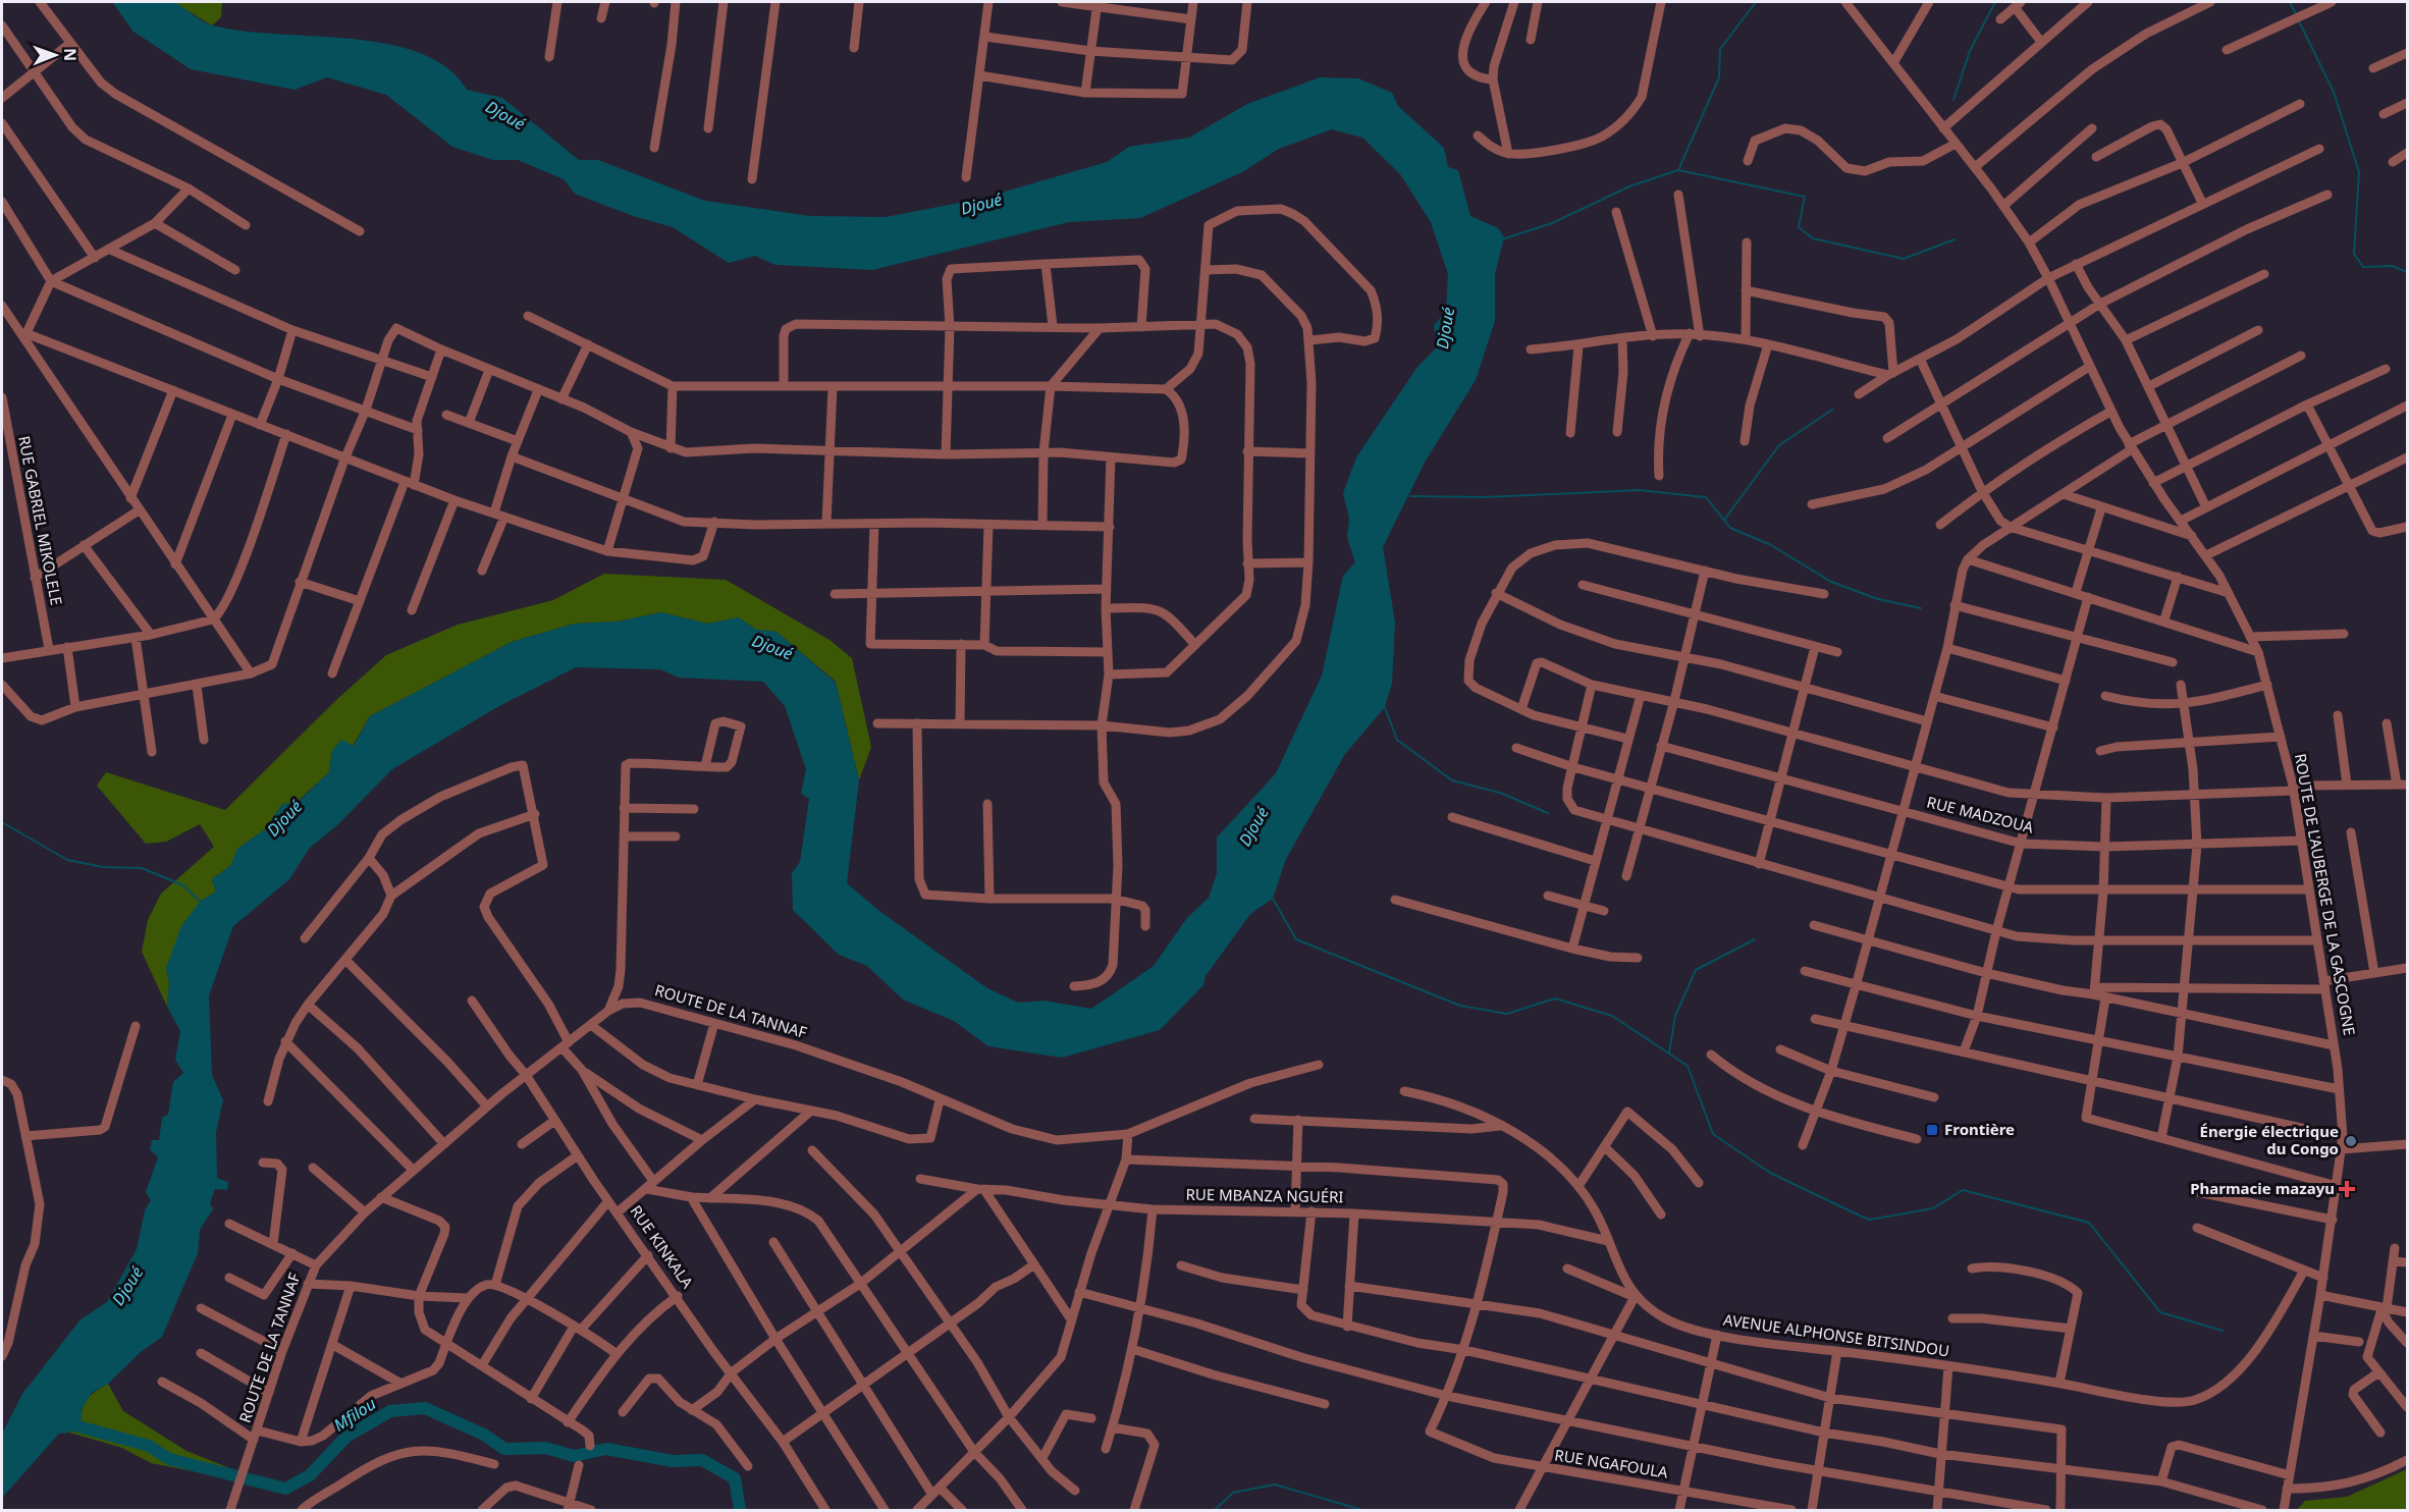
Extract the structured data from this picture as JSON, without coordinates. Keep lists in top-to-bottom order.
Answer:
{
  "streets": {
    "street": [
      "RUE GABRIEL MIKOLELE",
      "RUE MADZOUA",
      "ROUTE DE L'AUBERGE DE LA GASCOGNE",
      "ROUTE DE LA TANNAF",
      "RUE MBANZA NGUÉRI",
      "RUE KINKALA",
      "AVENUE ALPHONSE BITSINDOU",
      "RUE NGAFOULA"
    ]
  },
  "crossings": [
    ["RUE MADZOUA", "ROUTE DE L'AUBERGE DE LA GASCOGNE"],
    ["ROUTE DE LA TANNAF", "RUE KINKALA"]
  ],
  "water": ["Djoué", "Mfilou"],
  "places": {
    "transit": ["Frontière"],
    "other": ["Énergie électrique du Congo"],
    "health": ["Pharmacie mazayu"]
  },
  "north": "right"
}
